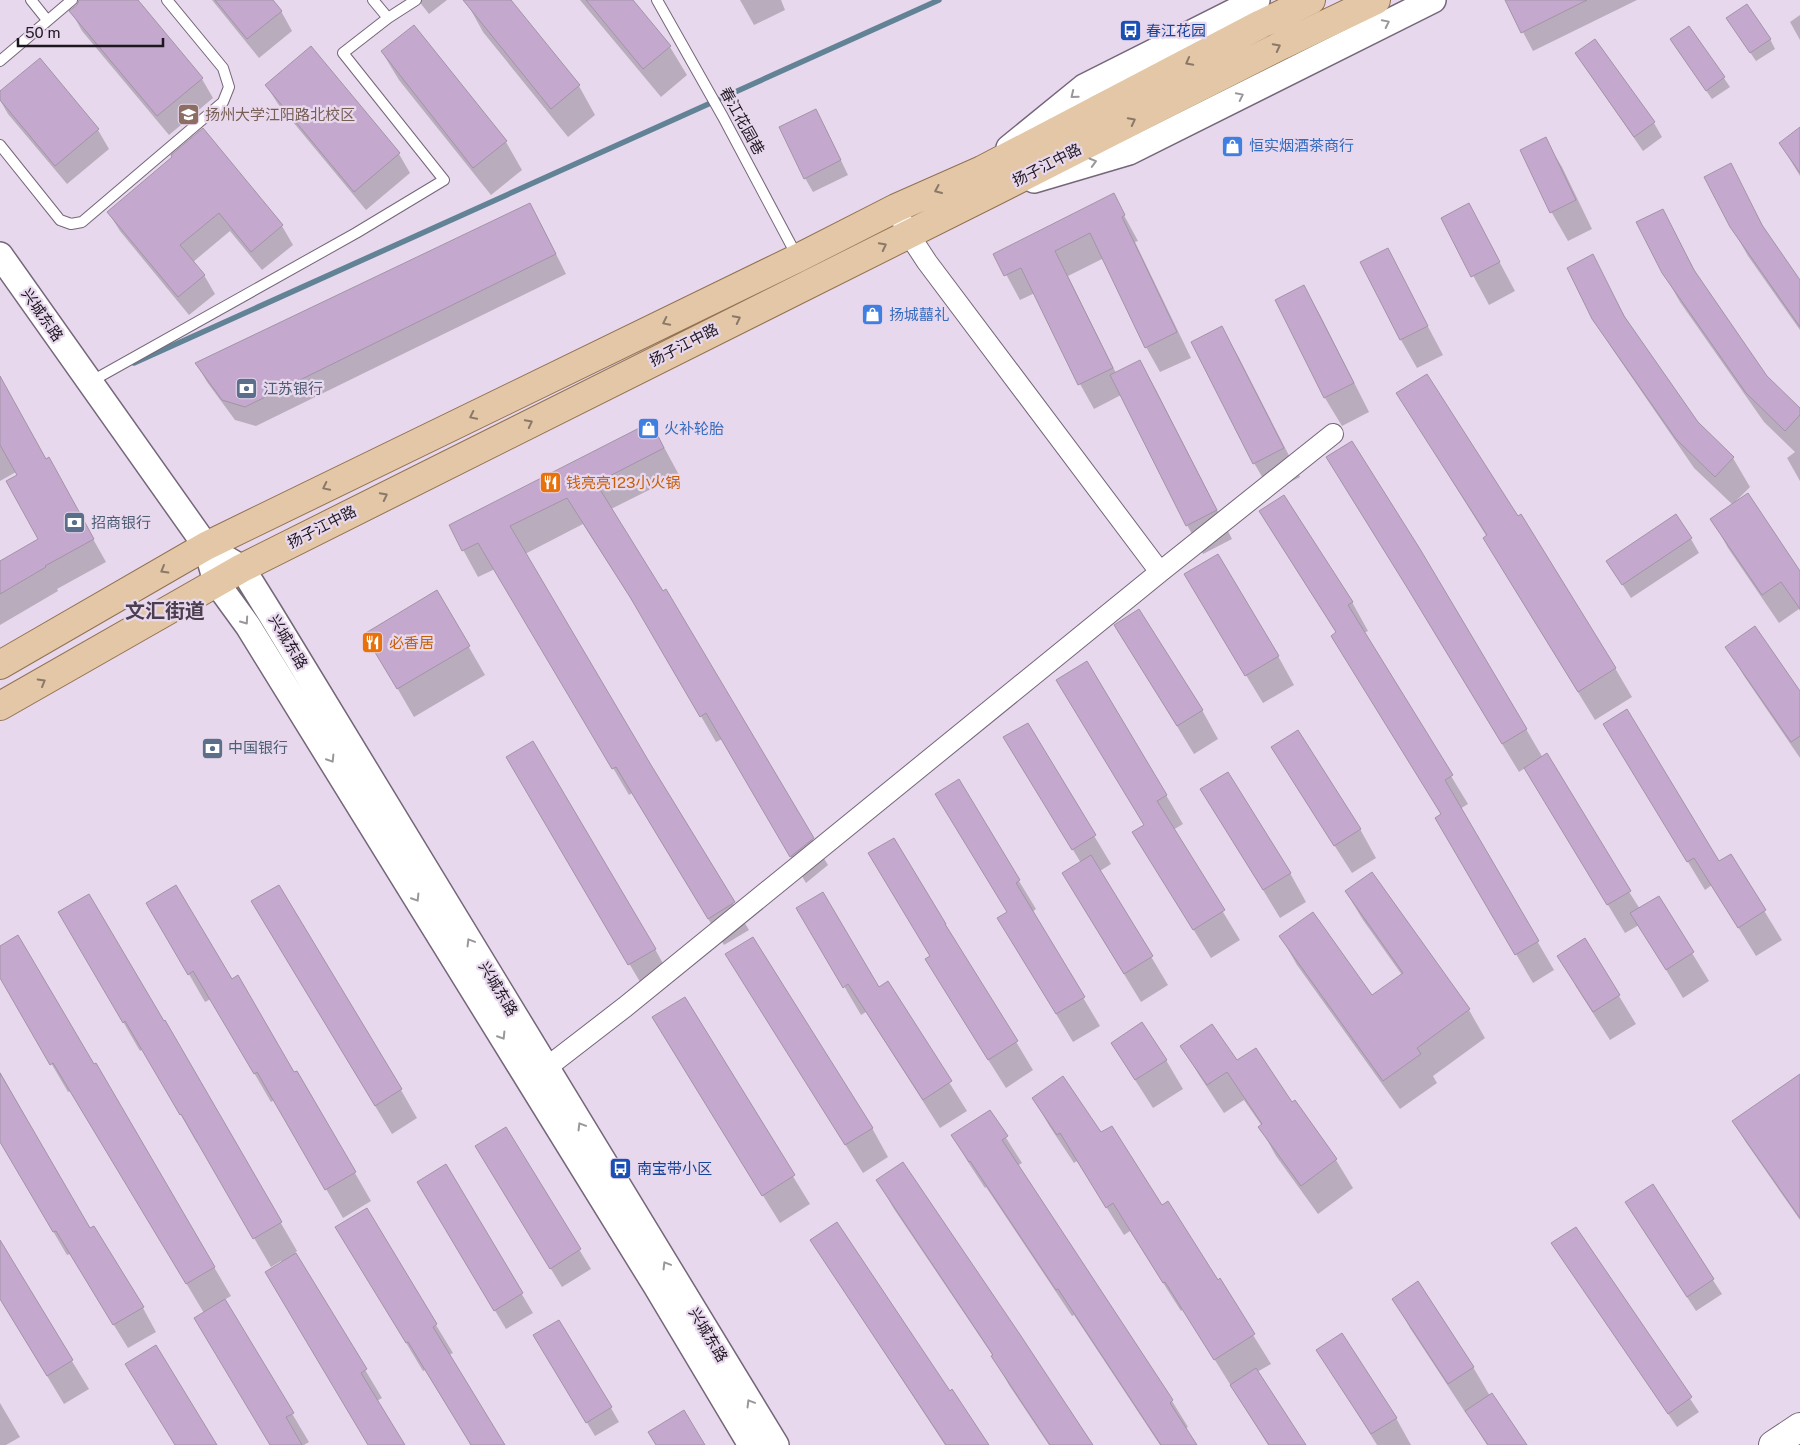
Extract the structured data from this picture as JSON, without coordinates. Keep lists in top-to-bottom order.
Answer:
{
  "streets": {
    "main road": ["扬子江中路"],
    "street": ["兴城东路"],
    "lane": ["春江花园巷"]
  },
  "crossings": [
    ["春江花园巷", "扬子江中路"],
    ["扬子江中路", "兴城东路"]
  ],
  "districts": ["文汇街道"],
  "places": {
    "bus stop": ["春江花园", "南宝带小区"],
    "school or university": ["扬州大学江阳路北校区"],
    "shop": ["恒实烟酒茶商行", "扬城囍礼", "火补轮胎"],
    "bank": ["江苏银行", "招商银行", "中国银行"],
    "restaurant": ["钱亮亮123小火锅", "必香居"]
  },
  "scale_bar": "50 m"
}
